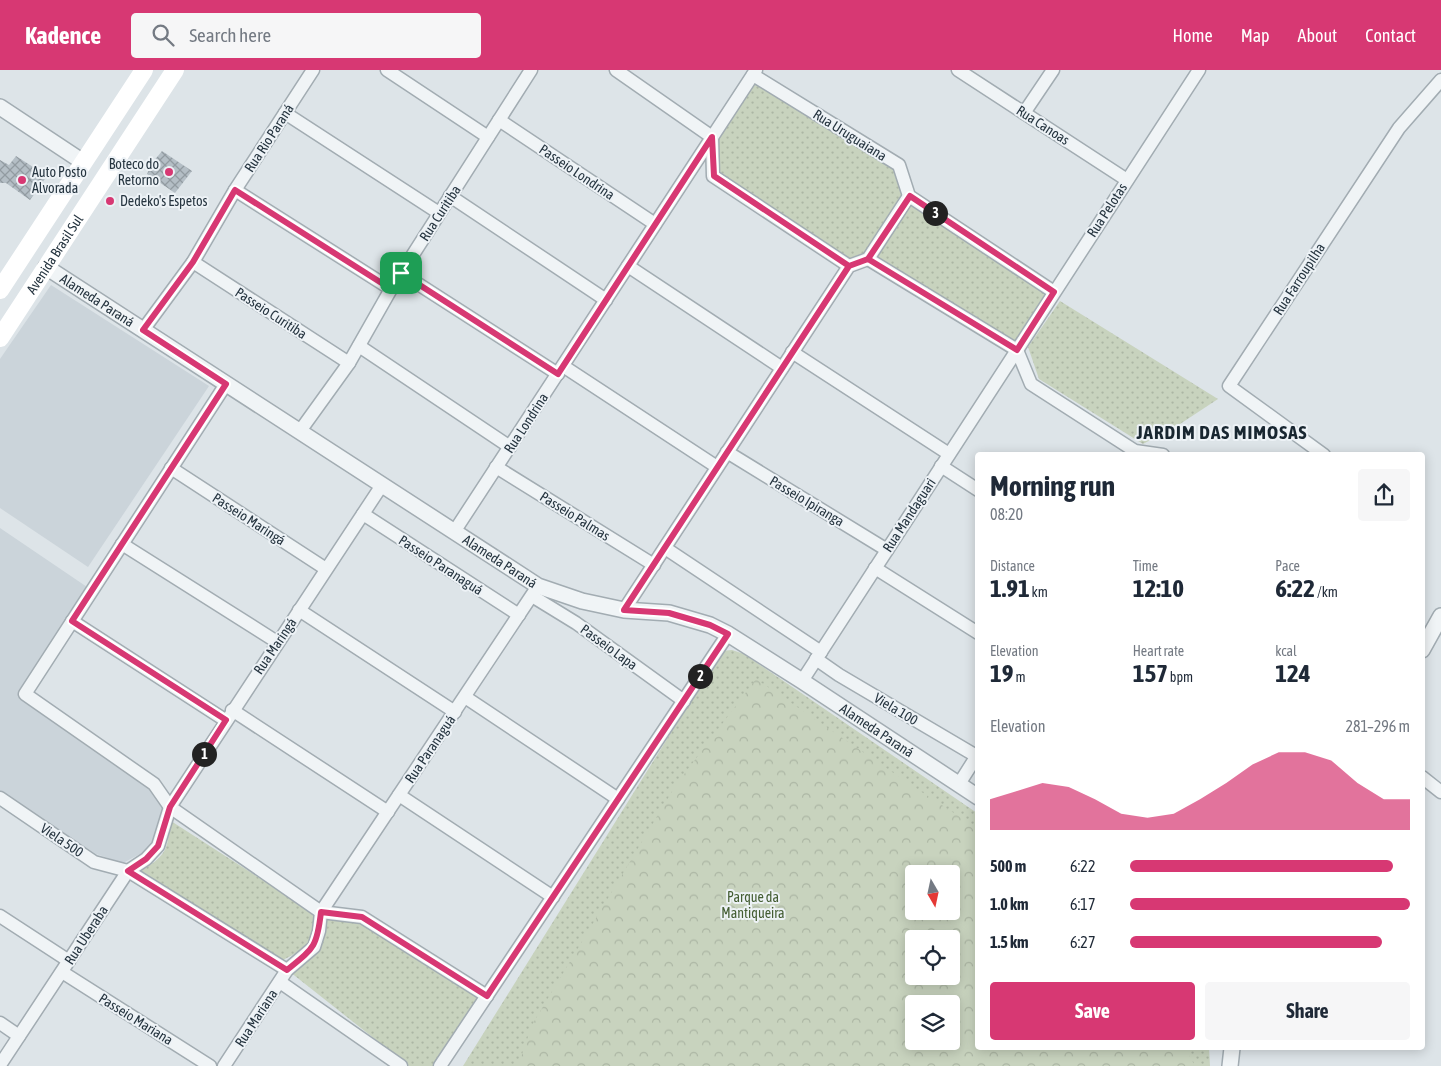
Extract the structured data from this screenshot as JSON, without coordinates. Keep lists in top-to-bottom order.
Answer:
{
  "streets": {
    "main road": ["Avenida Brasil Sul"],
    "street": [
      "Rua Canoas",
      "Rua Uruguaiana",
      "Rua Rio Paraná",
      "Passeio Londrina",
      "Rua Pelotas",
      "Rua Curitiba",
      "Rua Farroupilha",
      "Alameda Paraná",
      "Passeio Curitiba",
      "Rua Londrina",
      "Passeio Ipiranga",
      "Rua Mandaguari",
      "Passeio Palmas",
      "Passeio Maringá",
      "Passeio Paranaguá",
      "Rua Maringá",
      "Passeio Lapa",
      "Viela 100",
      "Rua Paranaguá",
      "Viela 500",
      "Rua Uberaba",
      "Rua Mariana",
      "Passeio Mariana"
    ]
  },
  "crossings": [
    ["Rua Canoas", "Rua Pelotas"],
    ["Rua Uruguaiana", "Rua Londrina"],
    ["Rua Rio Paraná", "Alameda Paraná"],
    ["Rua Rio Paraná", "Passeio Curitiba"],
    ["Passeio Londrina", "Rua Curitiba"],
    ["Passeio Londrina", "Rua Londrina"],
    ["Rua Pelotas", "Rua Mandaguari"],
    ["Rua Curitiba", "Alameda Paraná"],
    ["Rua Curitiba", "Passeio Curitiba"],
    ["Avenida Brasil Sul", "Alameda Paraná"],
    ["Alameda Paraná", "Rua Londrina"],
    ["Alameda Paraná", "Rua Mandaguari"],
    ["Alameda Paraná", "Rua Maringá"],
    ["Alameda Paraná", "Passeio Lapa"],
    ["Alameda Paraná", "Rua Paranaguá"],
    ["Rua Londrina", "Passeio Palmas"],
    ["Passeio Ipiranga", "Rua Mandaguari"],
    ["Rua Mandaguari", "Viela 100"],
    ["Passeio Maringá", "Rua Maringá"],
    ["Passeio Paranaguá", "Rua Maringá"],
    ["Passeio Paranaguá", "Rua Paranaguá"],
    ["Rua Maringá", "Rua Uberaba"],
    ["Passeio Lapa", "Rua Paranaguá"],
    ["Rua Paranaguá", "Rua Mariana"],
    ["Viela 500", "Rua Uberaba"],
    ["Viela 500", "Rua Mariana"],
    ["Rua Uberaba", "Passeio Mariana"]
  ],
  "districts": ["JARDIM DAS MIMOSAS"],
  "parks": ["Parque da Mantiqueira"],
  "places": ["Boteco do Retorno", "Auto Posto Alvorada", "Dedeko's Espetos"],
  "north": "bottom",
  "page": {
    "header": "Kadence",
    "search": "Search here",
    "nav": [
      "Home",
      "Map",
      "About",
      "Contact"
    ],
    "pins": ["3", "2", "1"],
    "heading": ["Morning run", "08:20"],
    "stats": [
      ["Distance", "1.91 km"],
      ["Time", "12:10"],
      ["Pace", "6:22 /km"],
      ["Elevation", "19 m"],
      ["Heart rate", "157 bpm"],
      ["kcal", "124"]
    ],
    "chart": ["Elevation", "281–296 m"],
    "list": [
      {
        "name": "500 m",
        "note": "6:22"
      },
      {
        "name": "1.0 km",
        "note": "6:17"
      },
      {
        "name": "1.5 km",
        "note": "6:27"
      }
    ],
    "buttons": ["Save", "Share"]
  }
}
